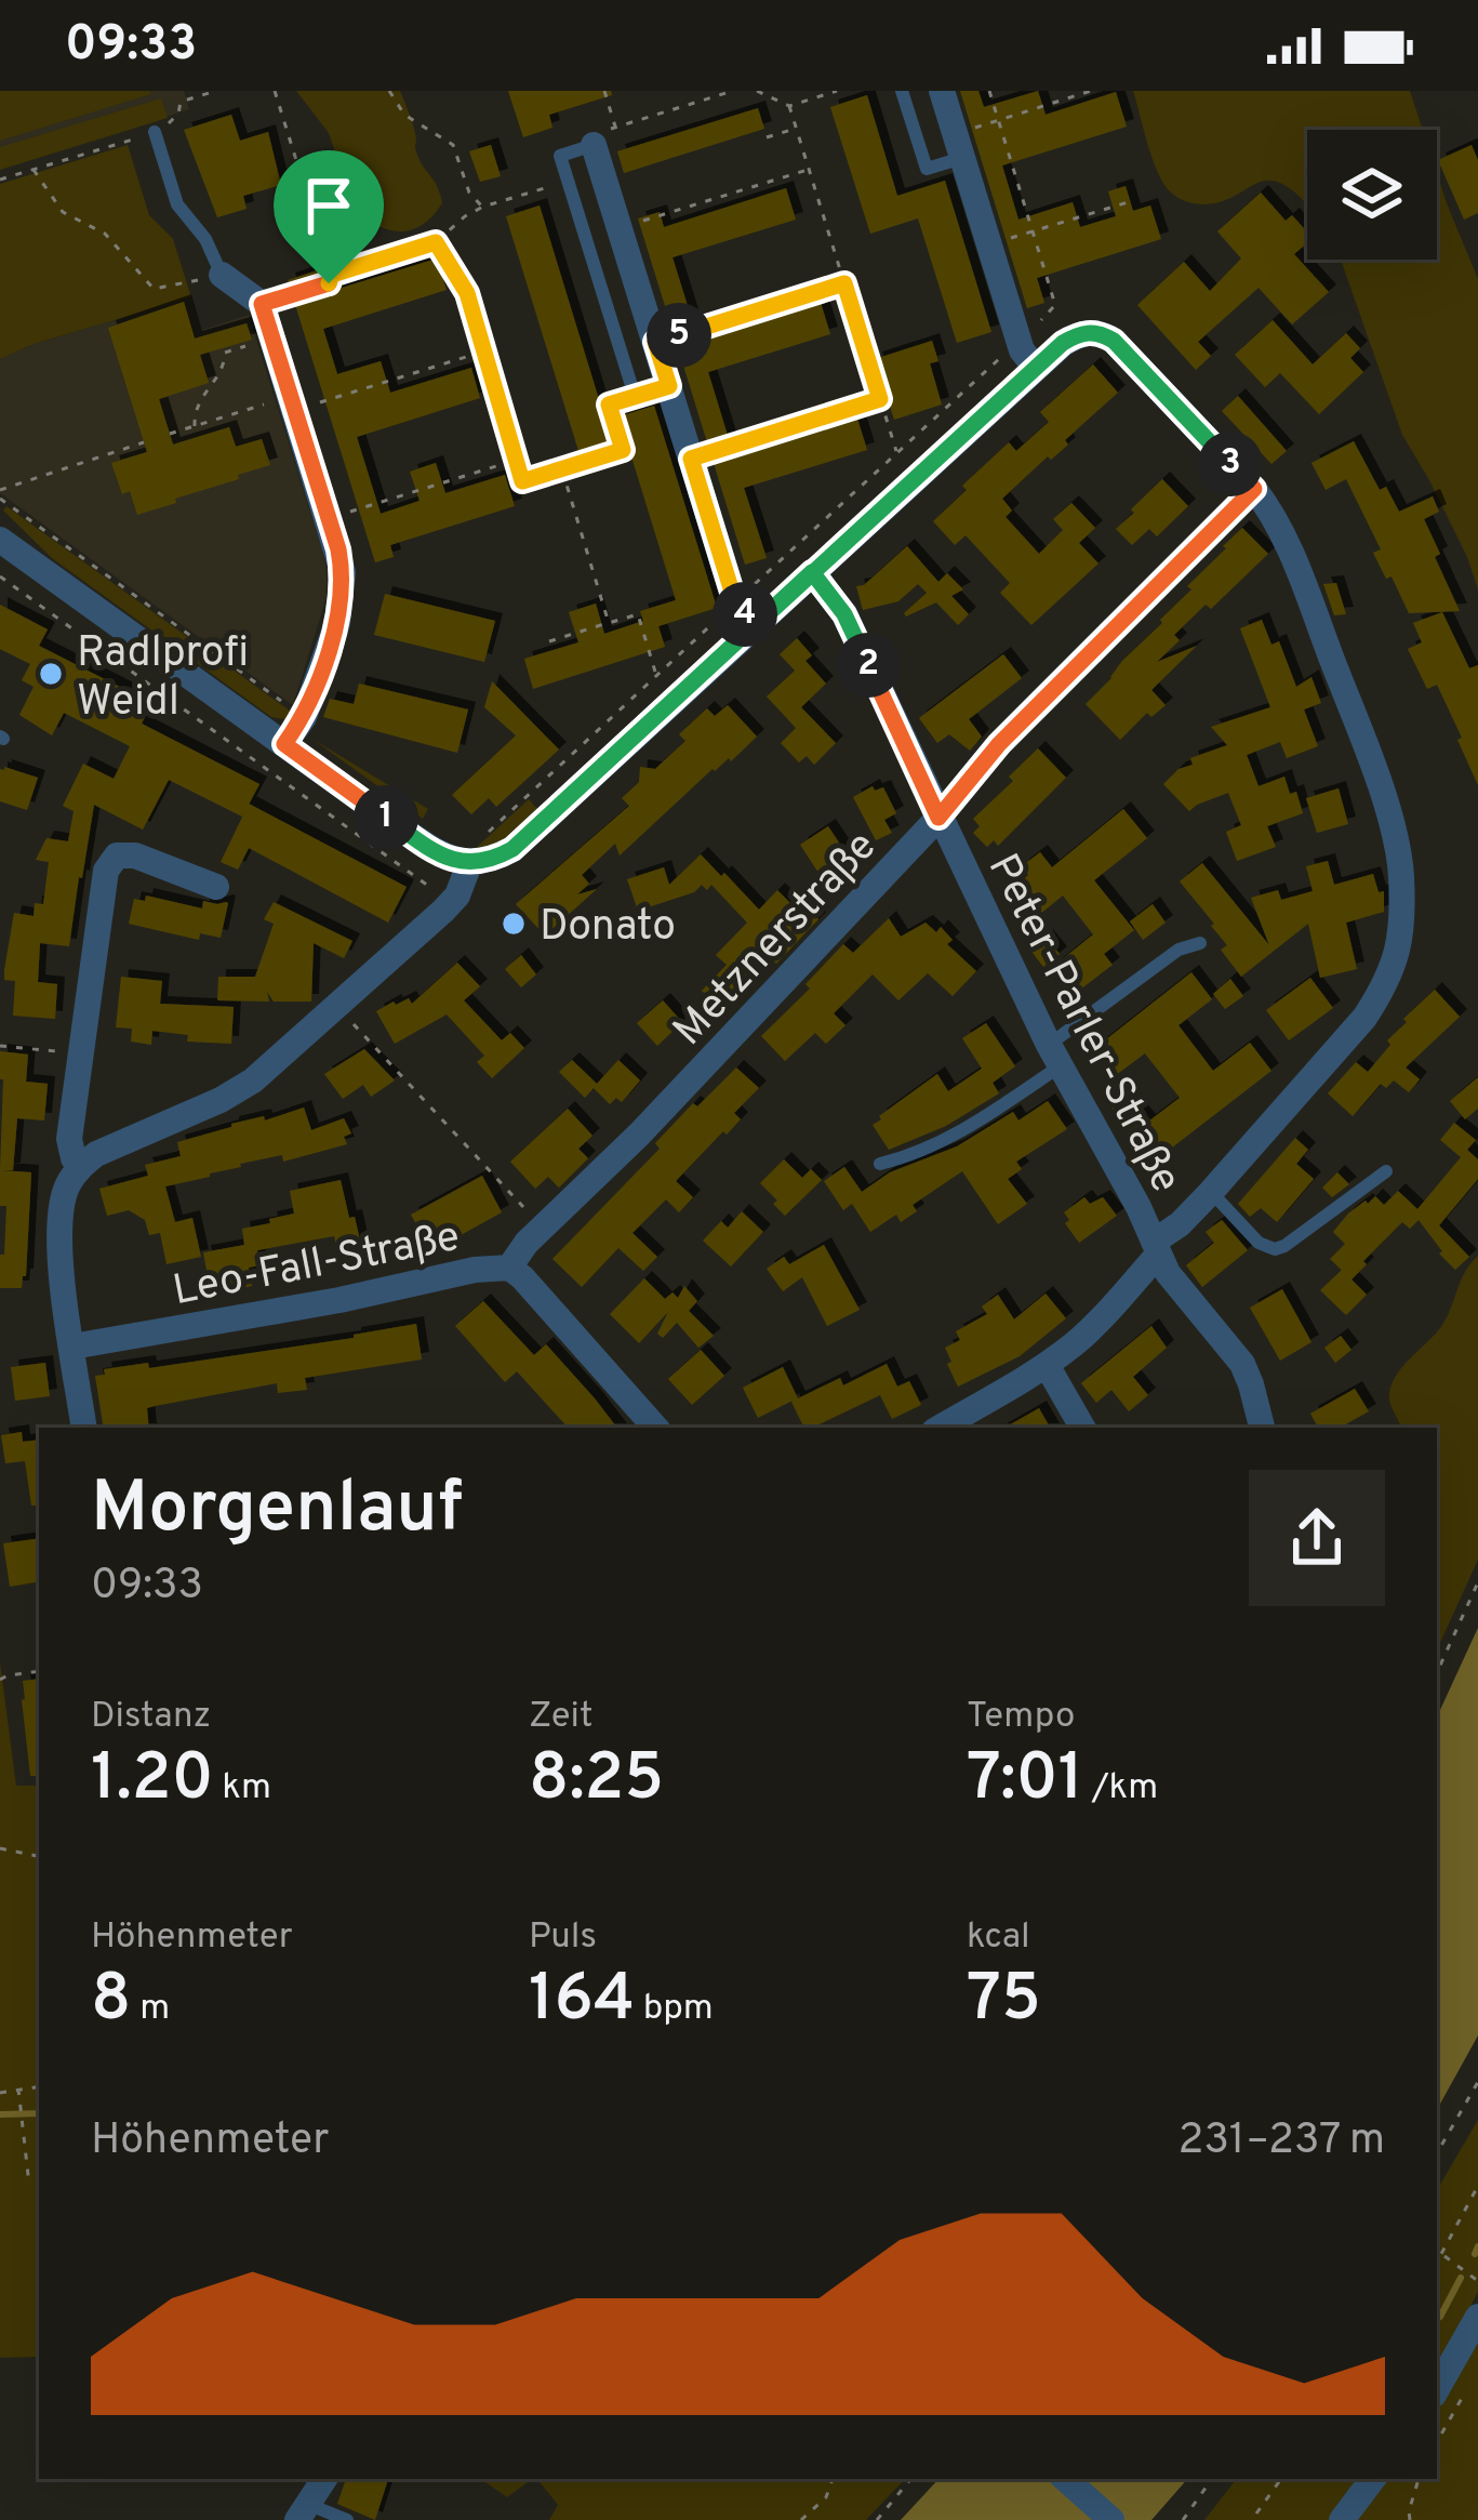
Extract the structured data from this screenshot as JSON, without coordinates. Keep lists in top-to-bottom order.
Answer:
{
  "streets": {
    "street": ["Metznerstraße", "Peter-Parler-Straße", "Leo-Fall-Straße"]
  },
  "crossings": [
    ["Metznerstraße", "Peter-Parler-Straße"],
    ["Metznerstraße", "Leo-Fall-Straße"]
  ],
  "places": ["Radlprofi Weidl", "Donato"],
  "page": {
    "status": "09:33",
    "pins": [
      "5",
      "3",
      "4",
      "2",
      "1"
    ],
    "heading": ["Morgenlauf", "09:33"],
    "stats": [
      ["Distanz", "1.20 km"],
      ["Zeit", "8:25"],
      ["Tempo", "7:01 /km"],
      ["Höhenmeter", "8 m"],
      ["Puls", "164 bpm"],
      ["kcal", "75"]
    ],
    "chart": ["Höhenmeter", "231–237 m"]
  }
}
